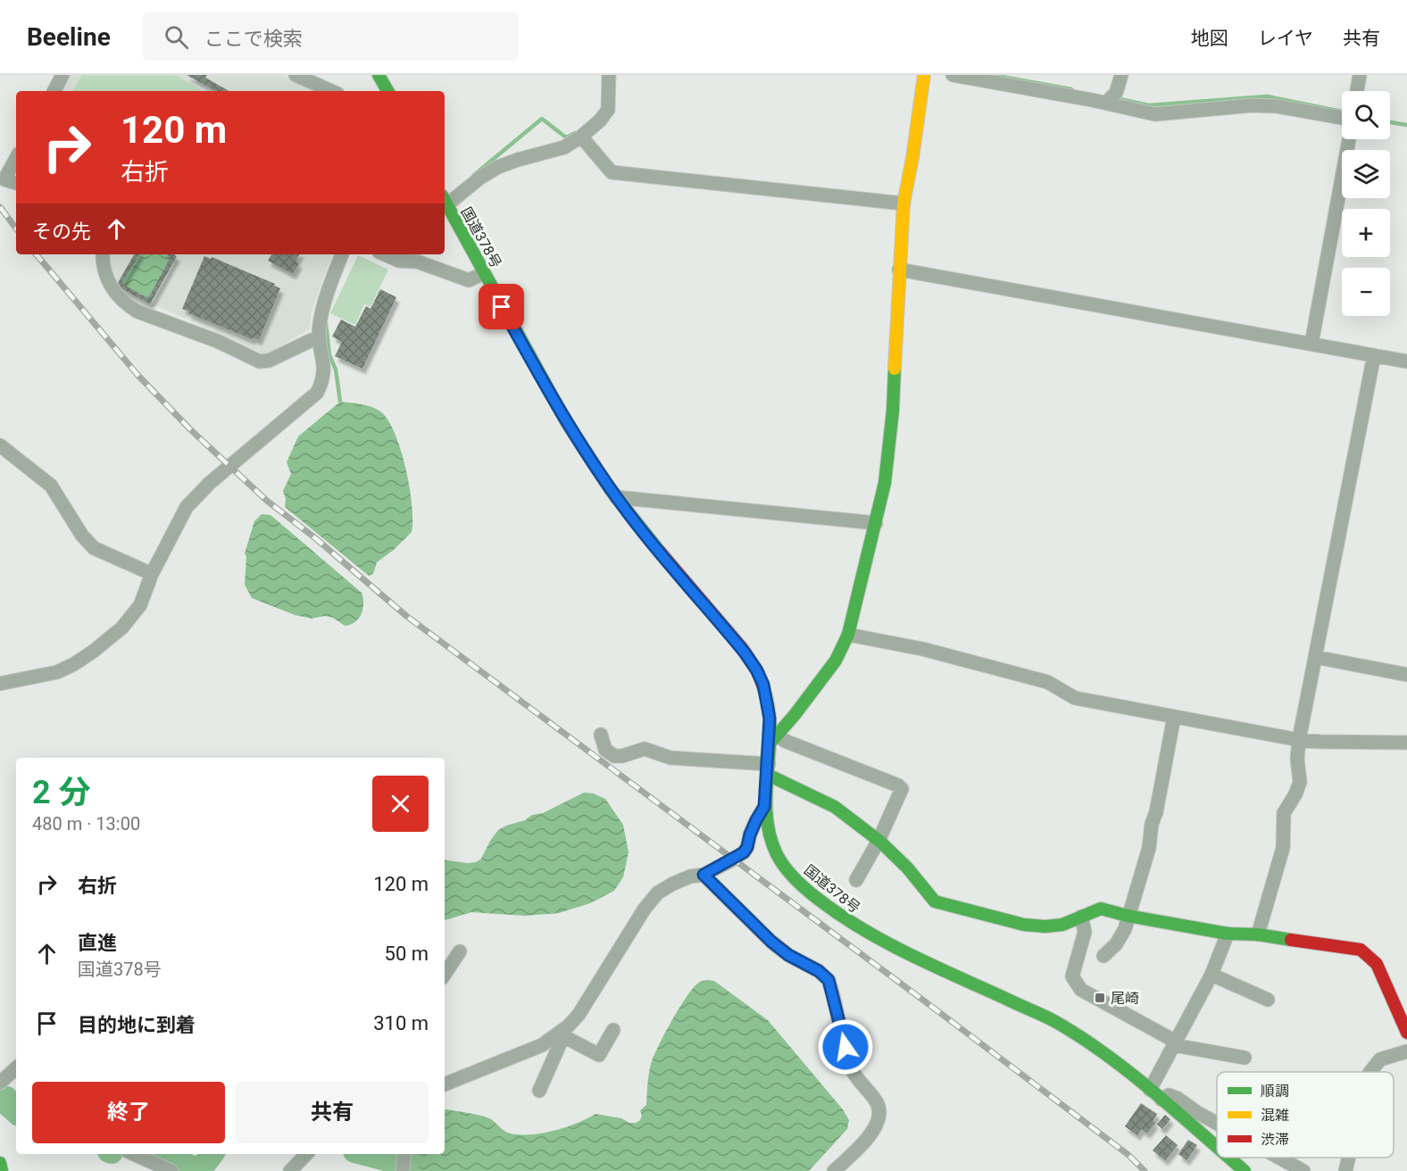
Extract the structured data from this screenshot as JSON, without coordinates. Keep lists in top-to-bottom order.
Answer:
{
  "streets": {
    "main road": ["国道378号"]
  },
  "places": {
    "transit": ["尾崎"]
  },
  "legend": ["順調", "混雑", "渋滞"],
  "page": {
    "header": "Beeline",
    "search": "ここで検索",
    "nav": ["地図", "レイヤ", "共有"],
    "map_buttons": ["+", "−"],
    "turn": ["120 m", "右折"],
    "then": "その先",
    "heading": ["2 分", "480 m · 13:00"],
    "list": [
      {
        "name": "右折",
        "value": "120 m"
      },
      {
        "name": "直進",
        "note": "国道378号",
        "value": "50 m"
      },
      {
        "name": "目的地に到着",
        "value": "310 m"
      }
    ],
    "buttons": ["終了", "共有"]
  }
}
